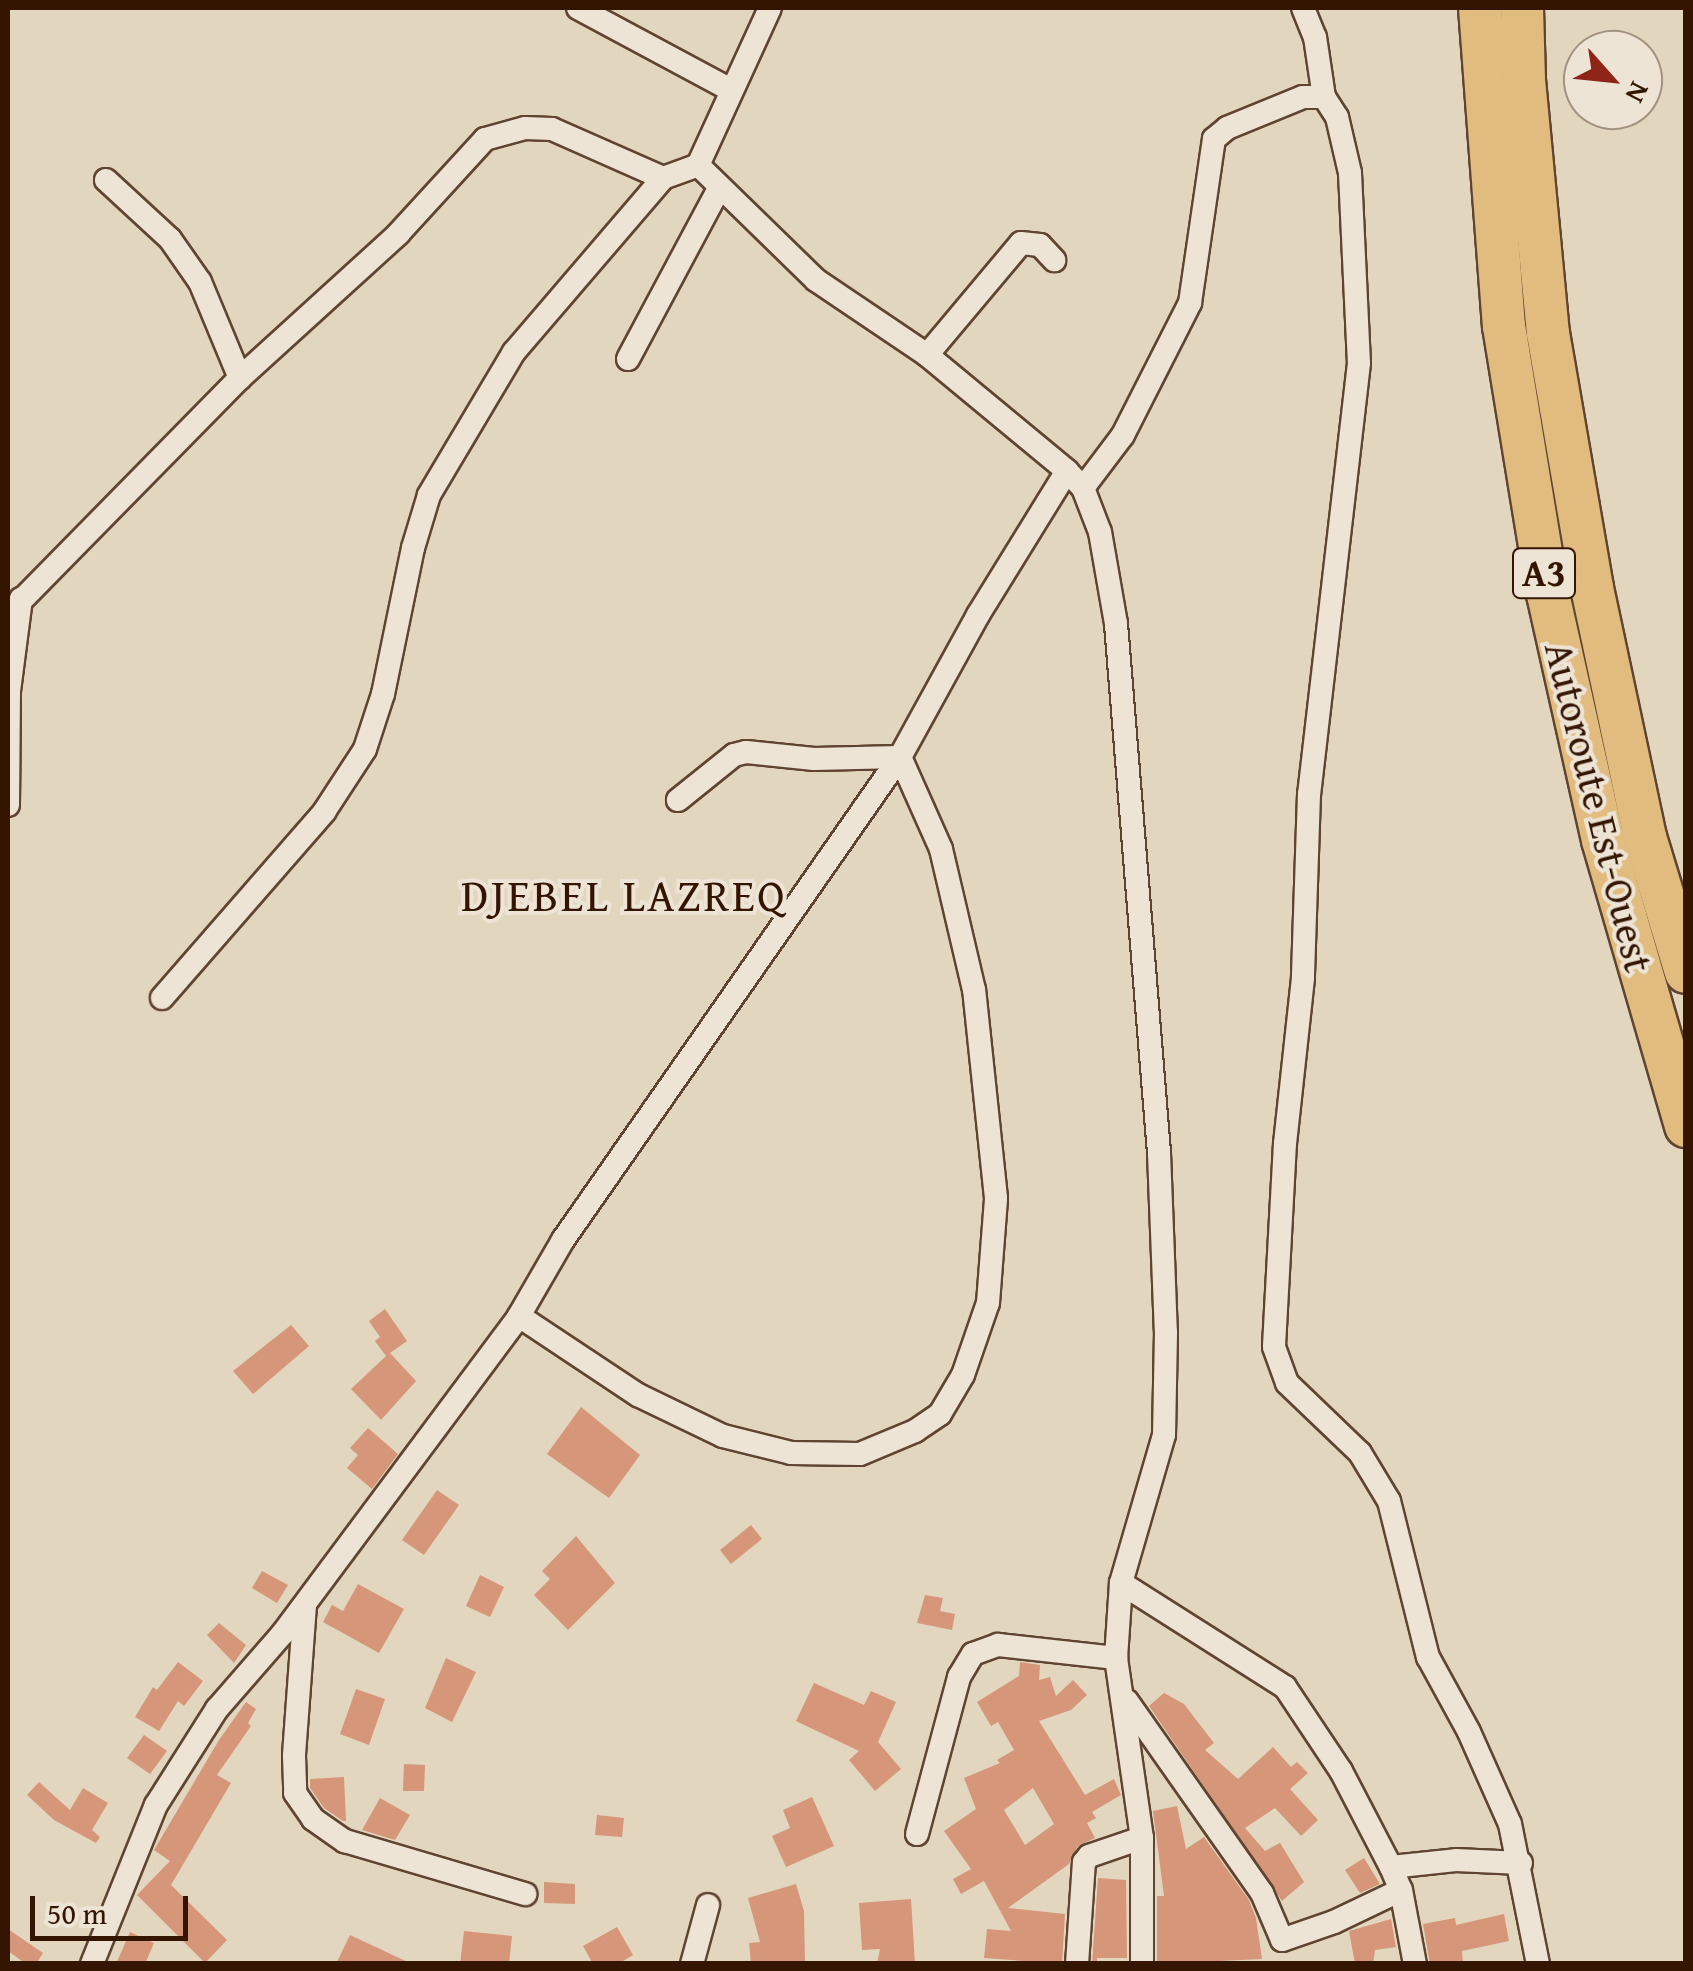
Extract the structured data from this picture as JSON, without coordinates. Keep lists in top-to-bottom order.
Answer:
{
  "streets": {
    "highway": ["A3", "Autoroute Est-Ouest"]
  },
  "districts": ["DJEBEL LAZREQ"],
  "scale_bar": "50 m",
  "north": "bottom right"
}
